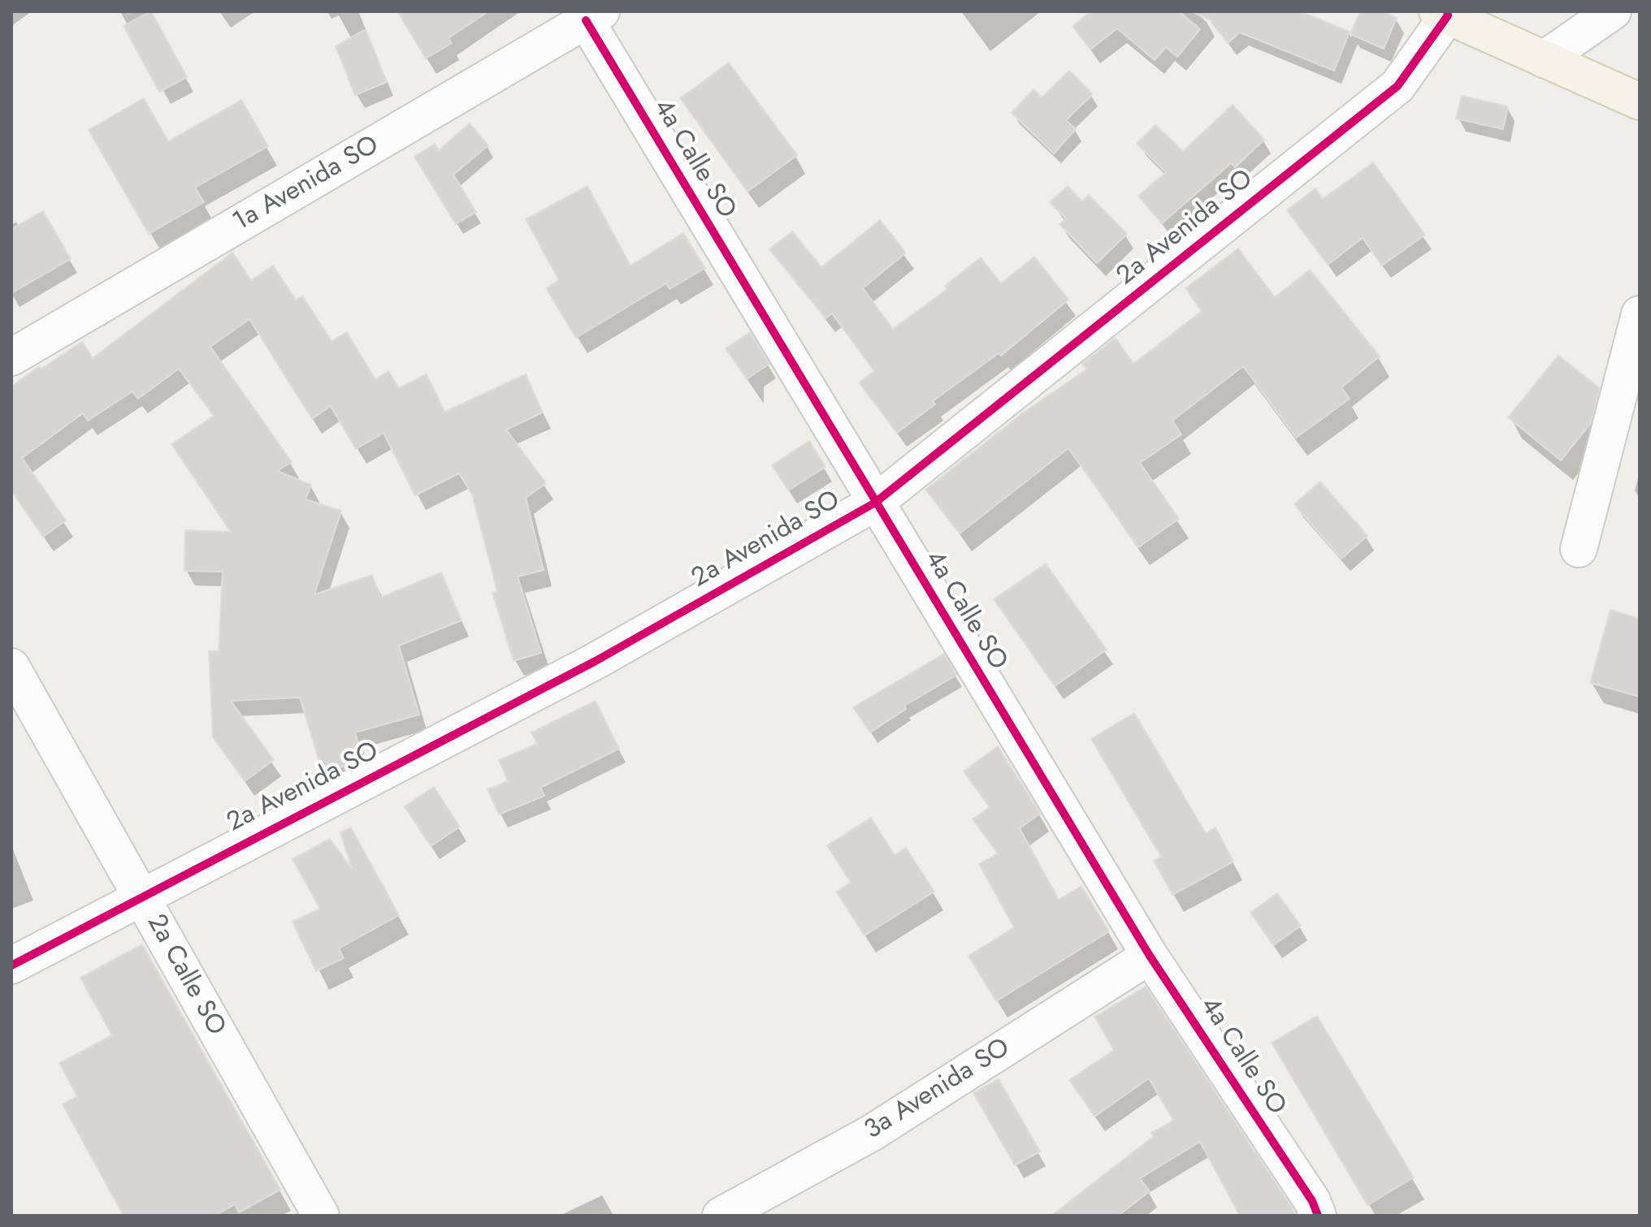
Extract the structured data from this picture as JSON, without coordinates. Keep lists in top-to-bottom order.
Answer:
{
  "streets": {
    "street": [
      "4a Calle SO",
      "1a Avenida SO",
      "2a Avenida SO",
      "2a Calle SO",
      "3a Avenida SO"
    ]
  },
  "crossings": [
    ["4a Calle SO", "1a Avenida SO"],
    ["4a Calle SO", "2a Avenida SO"],
    ["4a Calle SO", "3a Avenida SO"],
    ["2a Avenida SO", "2a Calle SO"]
  ]
}
